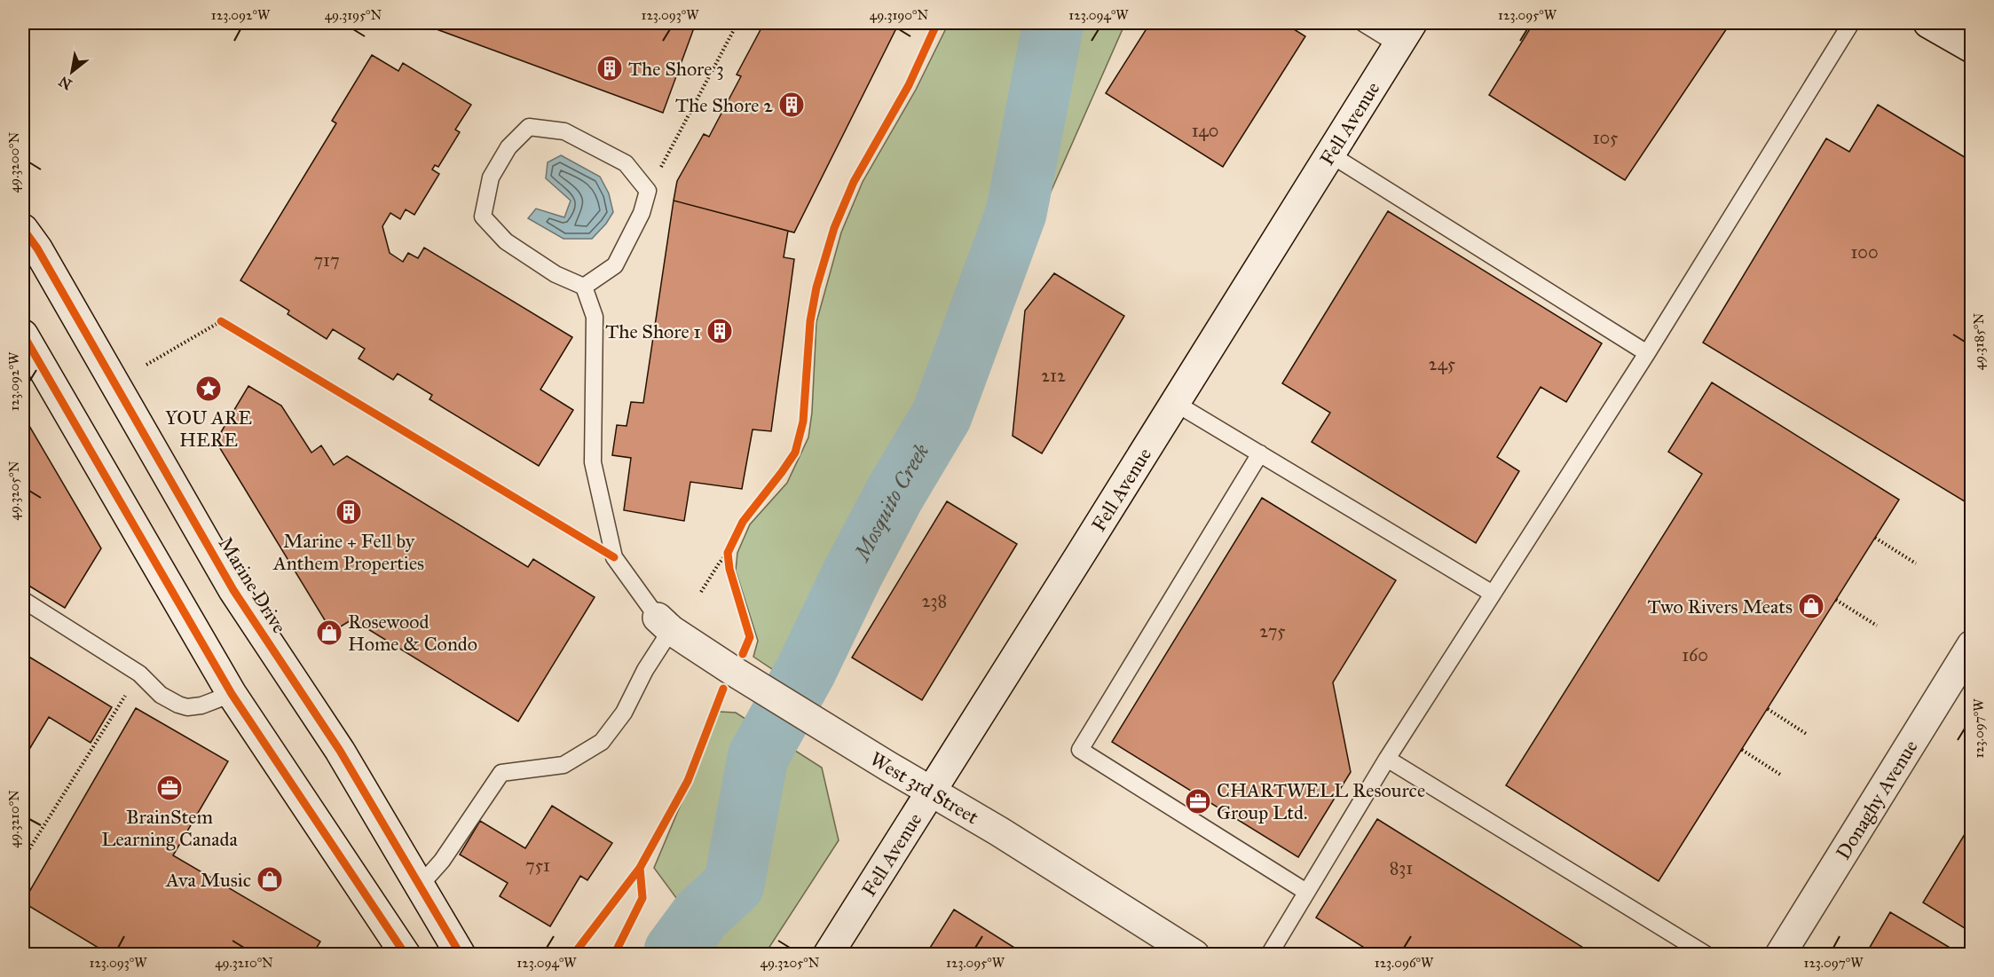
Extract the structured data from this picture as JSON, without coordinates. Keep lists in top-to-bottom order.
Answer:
{
  "streets": {
    "main road": [
      "Fell Avenue",
      "Marine Drive",
      "West 3rd Street",
      "Donaghy Avenue"
    ]
  },
  "crossings": [
    ["Fell Avenue", "West 3rd Street"]
  ],
  "water": ["Mosquito Creek"],
  "places": {
    "building": [
      "The Shore 3",
      "The Shore 2",
      "The Shore 1",
      "Marine + Fell by Anthem Properties"
    ],
    "place": ["YOU ARE HERE"],
    "shop": ["Two Rivers Meats", "Rosewood Home & Condo", "Ava Music"],
    "office": ["BrainStem Learning Canada", "CHARTWELL Resource Group Ltd."]
  },
  "house_numbers": [
    "140",
    "105",
    "100",
    "717",
    "245",
    "212",
    "238",
    "275",
    "160",
    "751",
    "831"
  ],
  "north": "bottom left",
  "coordinates": [
    "123.092°W",
    "49.3195°N",
    "123.093°W",
    "49.3190°N",
    "123.094°W",
    "123.095°W",
    "49.3200°N",
    "49.3185°N",
    "49.3205°N",
    "123.097°W",
    "49.3210°N",
    "123.096°W"
  ]
}
